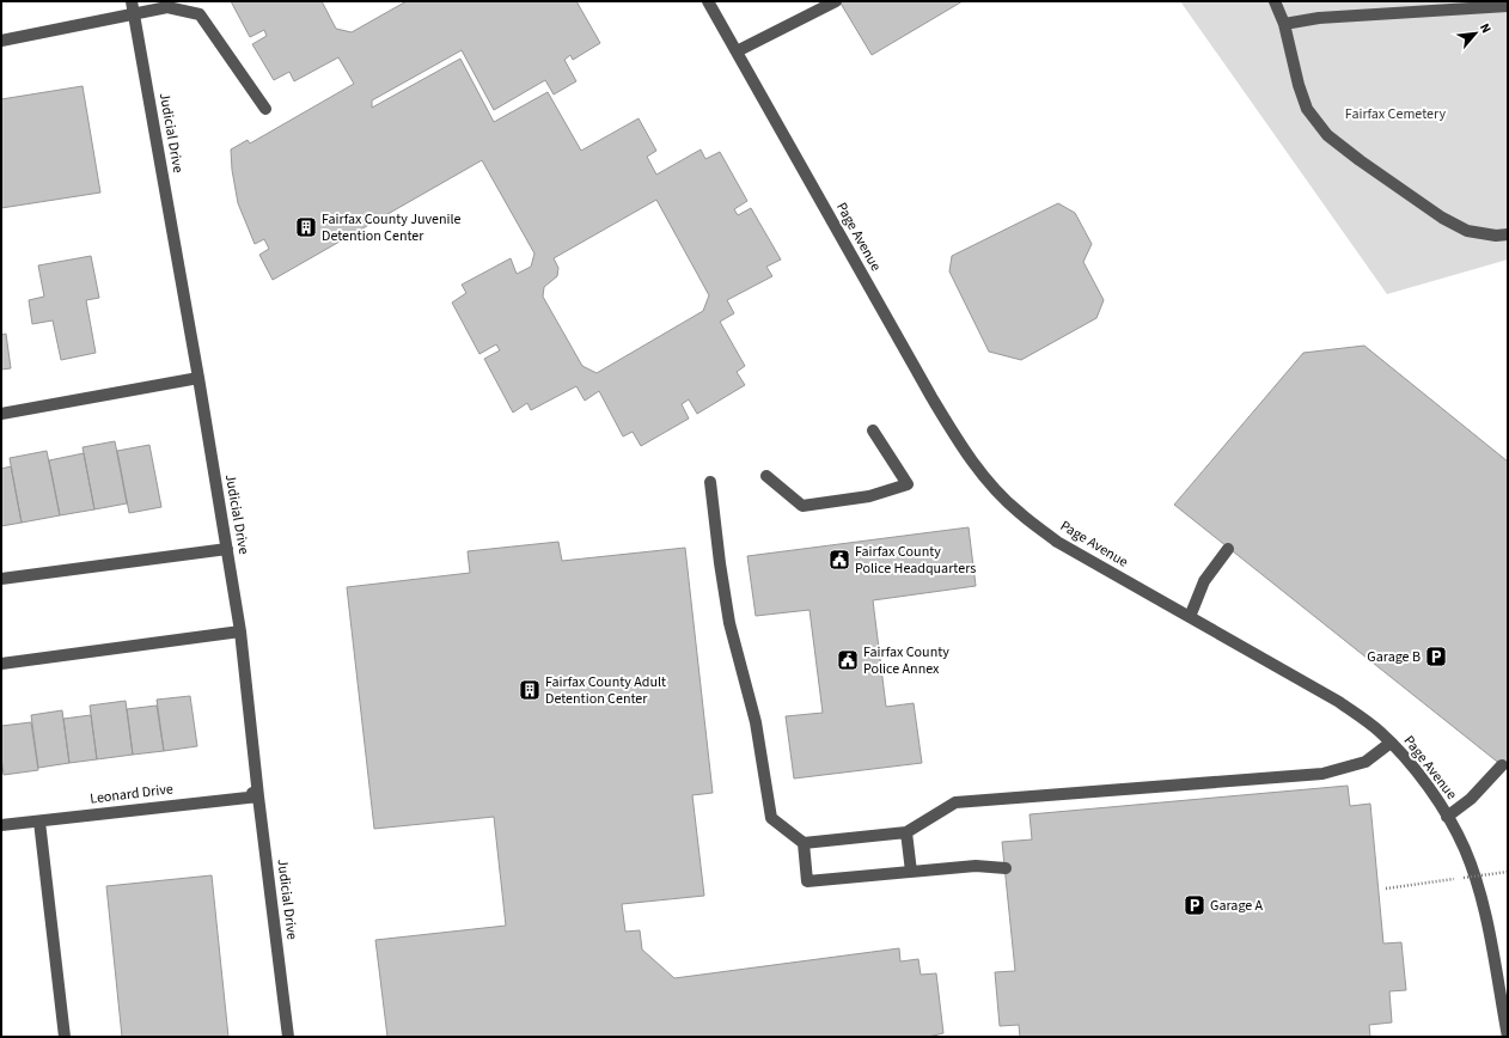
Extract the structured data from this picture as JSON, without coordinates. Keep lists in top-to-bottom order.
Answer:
{
  "streets": {
    "street": ["Judicial Drive", "Page Avenue", "Leonard Drive"]
  },
  "crossings": [
    ["Judicial Drive", "Leonard Drive"]
  ],
  "parks": ["Fairfax Cemetery"],
  "places": {
    "building": ["Fairfax County Juvenile Detention Center", "Fairfax County Adult Detention Center"],
    "public building": ["Fairfax County Police Headquarters", "Fairfax County Police Annex"],
    "parking": ["Garage B", "Garage A"]
  },
  "north": "top right"
}
